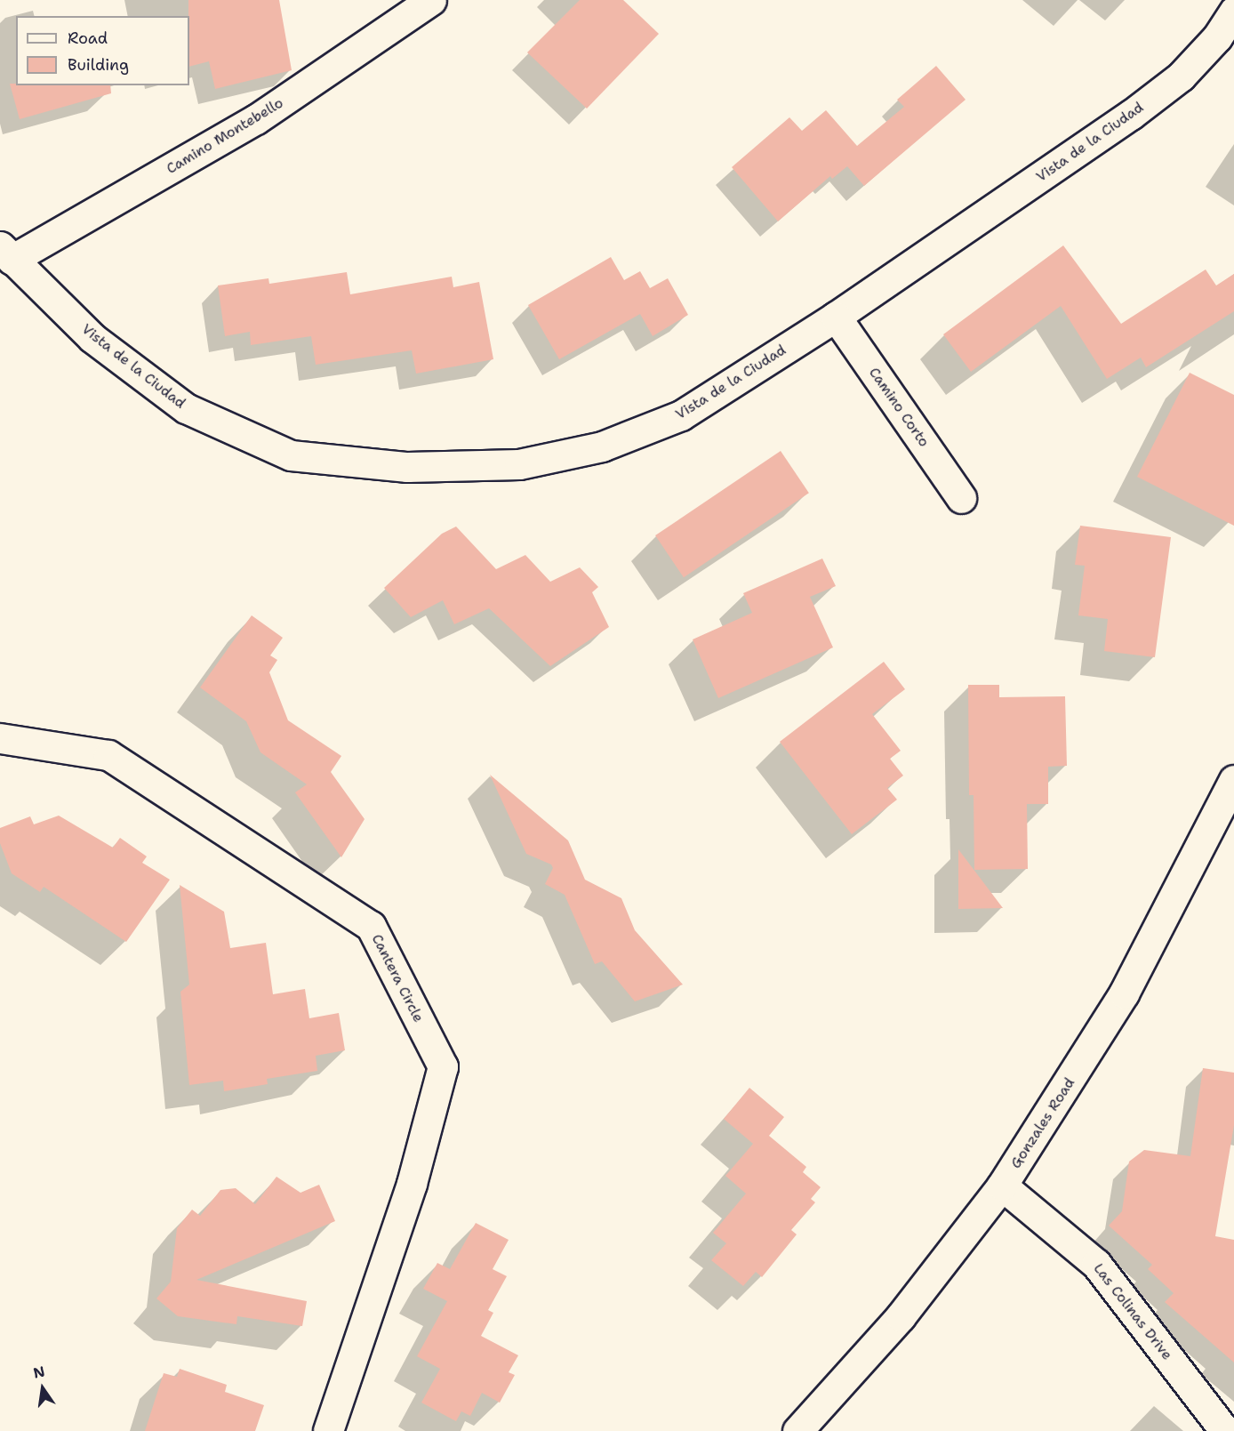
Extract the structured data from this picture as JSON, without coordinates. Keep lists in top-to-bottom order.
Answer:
{
  "streets": {
    "street": [
      "Camino Montebello",
      "Vista de la Ciudad",
      "Camino Corto",
      "Cantera Circle",
      "Gonzales Road",
      "Las Colinas Drive"
    ]
  },
  "crossings": [
    ["Camino Montebello", "Vista de la Ciudad"],
    ["Vista de la Ciudad", "Camino Corto"],
    ["Gonzales Road", "Las Colinas Drive"]
  ],
  "legend": ["Road", "Building"],
  "north": "top"
}
